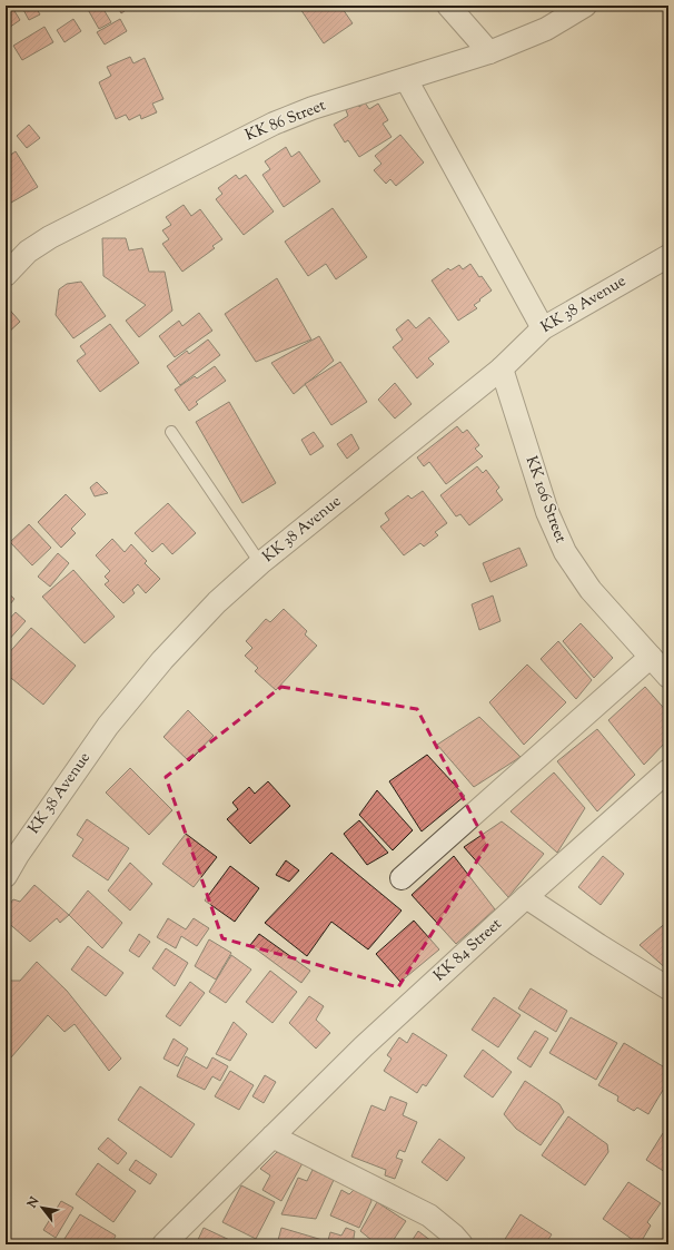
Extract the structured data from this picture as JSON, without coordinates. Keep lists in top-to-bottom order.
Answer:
{
  "streets": {
    "street": [
      "KK 86 Street",
      "KK 38 Avenue",
      "KK 106 Street",
      "KK 84 Street"
    ]
  },
  "crossings": [
    ["KK 38 Avenue", "KK 106 Street"]
  ],
  "north": "top left"
}
